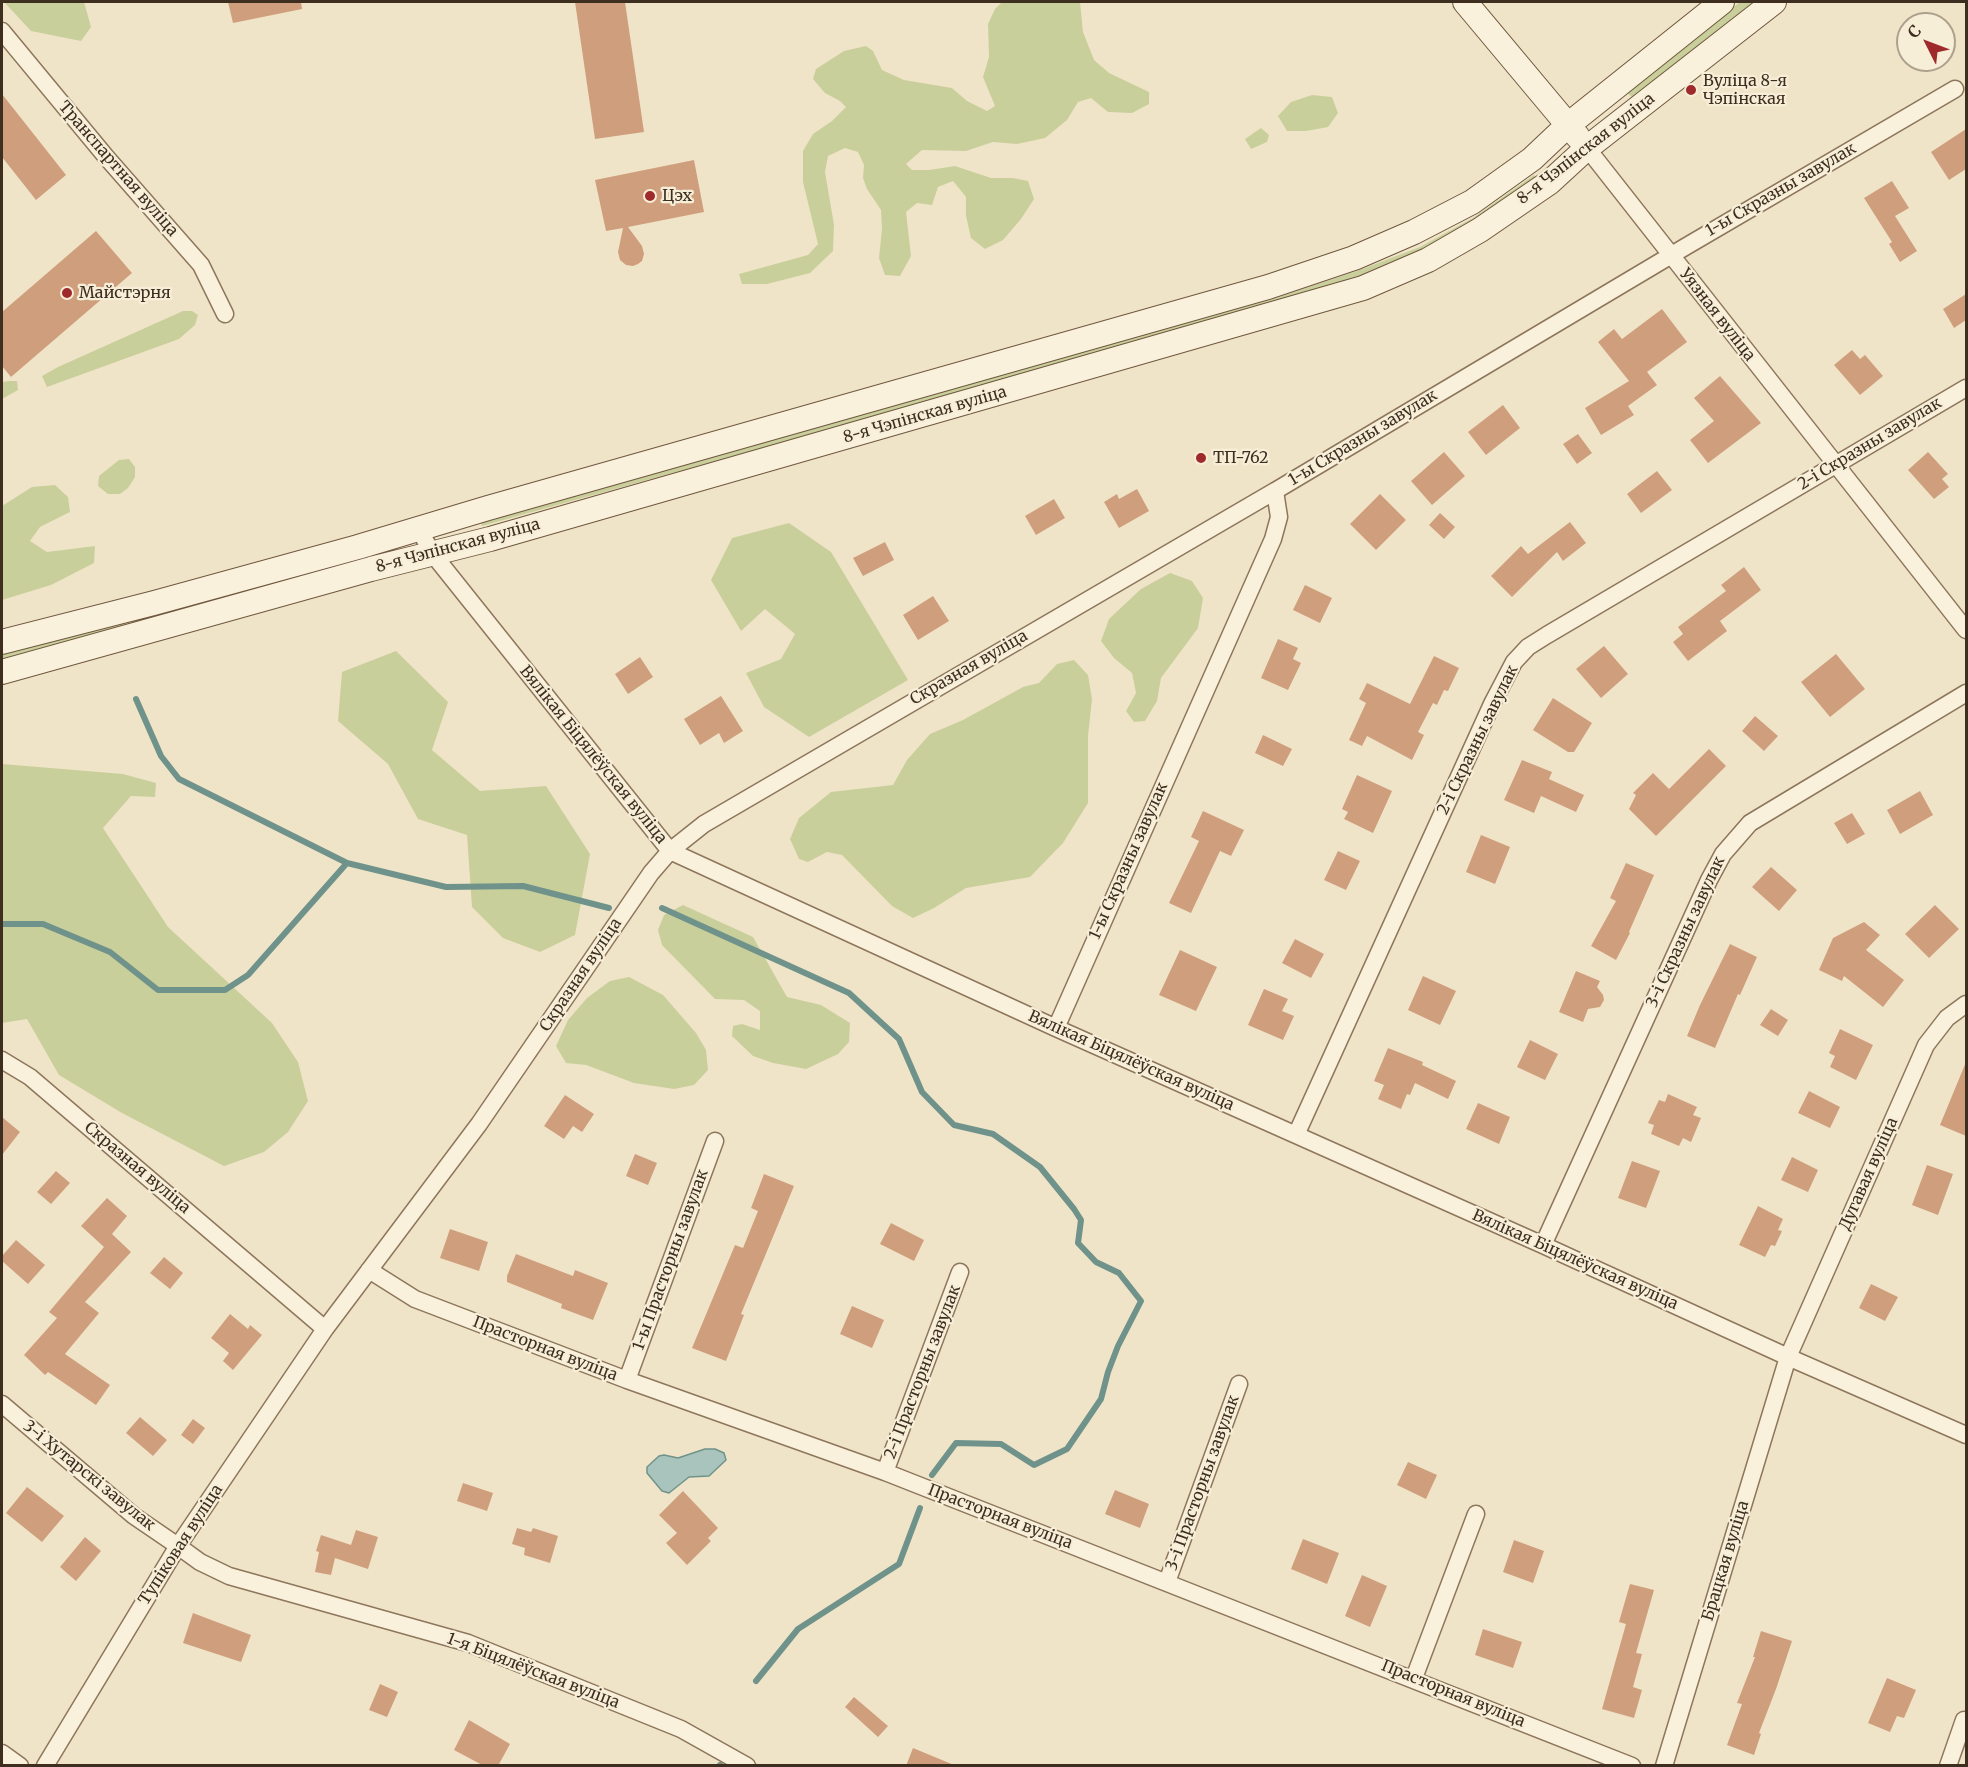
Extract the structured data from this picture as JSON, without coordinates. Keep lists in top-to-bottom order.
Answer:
{
  "streets": {
    "main road": ["8-я Чэпінская вуліца", "Уязная вуліца"],
    "street": [
      "Транспартная вуліца",
      "1-ы Скразны завулак",
      "2-і Скразны завулак",
      "Скразная вуліца",
      "Вялікая Біцялёўская вуліца",
      "3-і Скразны завулак",
      "Дугавая вуліца",
      "1-ы Прасторны завулак",
      "Прасторная вуліца",
      "2-і Прасторны завулак",
      "3-і Хутарскі завулак",
      "3-і Прасторны завулак",
      "Тупіковая вуліца",
      "Брацкая вуліца",
      "1-я Біцялёўская вуліца"
    ]
  },
  "crossings": [
    ["8-я Чэпінская вуліца", "Уязная вуліца"],
    ["8-я Чэпінская вуліца", "Вялікая Біцялёўская вуліца"],
    ["1-ы Скразны завулак", "Уязная вуліца"],
    ["1-ы Скразны завулак", "Скразная вуліца"],
    ["1-ы Скразны завулак", "Вялікая Біцялёўская вуліца"],
    ["Уязная вуліца", "2-і Скразны завулак"],
    ["2-і Скразны завулак", "Вялікая Біцялёўская вуліца"],
    ["Скразная вуліца", "Вялікая Біцялёўская вуліца"],
    ["Скразная вуліца", "Прасторная вуліца"],
    ["Скразная вуліца", "Тупіковая вуліца"],
    ["Вялікая Біцялёўская вуліца", "3-і Скразны завулак"],
    ["Вялікая Біцялёўская вуліца", "Дугавая вуліца"],
    ["Вялікая Біцялёўская вуліца", "Брацкая вуліца"],
    ["Дугавая вуліца", "Брацкая вуліца"],
    ["1-ы Прасторны завулак", "Прасторная вуліца"],
    ["Прасторная вуліца", "2-і Прасторны завулак"],
    ["Прасторная вуліца", "3-і Прасторны завулак"],
    ["3-і Хутарскі завулак", "Тупіковая вуліца"],
    ["3-і Хутарскі завулак", "1-я Біцялёўская вуліца"],
    ["Тупіковая вуліца", "1-я Біцялёўская вуліца"]
  ],
  "places": [
    "Вуліца 8-я Чэпінская",
    "Цэх",
    "Майстэрня",
    "ТП-762"
  ],
  "north": "top left"
}
